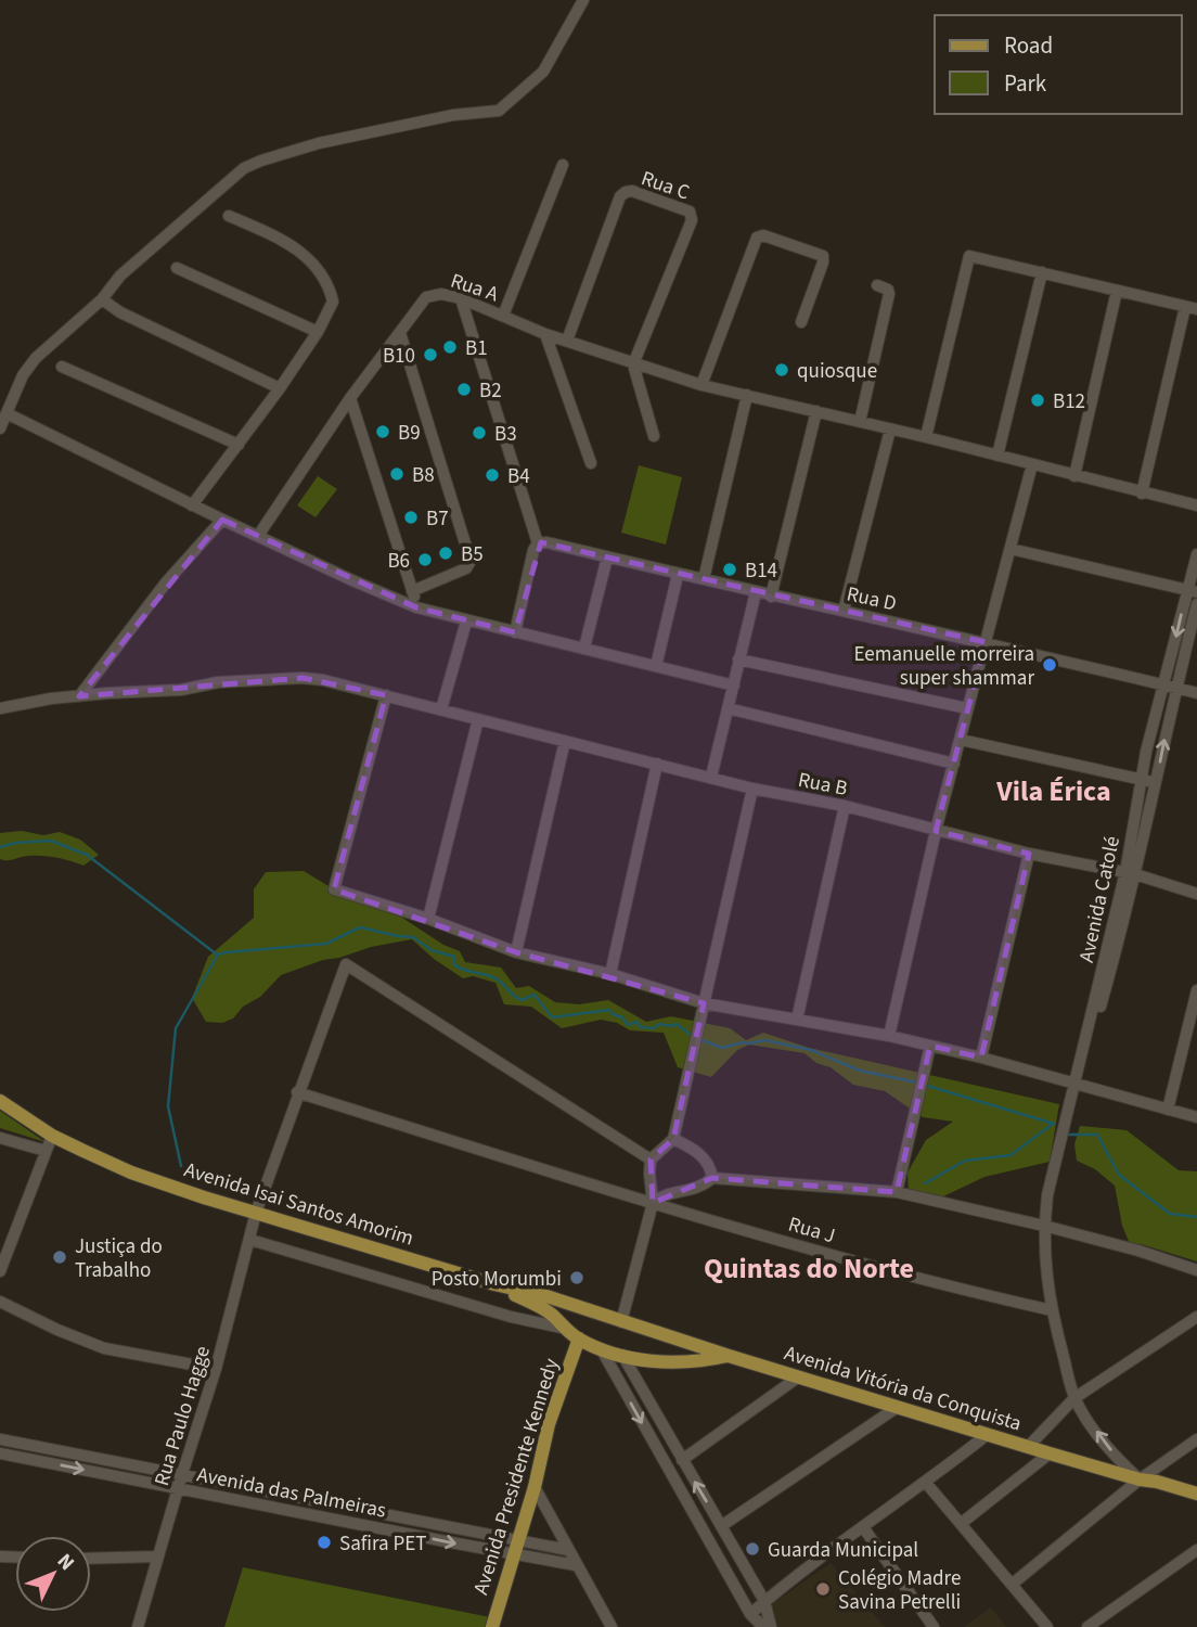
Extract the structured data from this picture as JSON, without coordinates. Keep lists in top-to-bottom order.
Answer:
{
  "streets": {
    "main road": ["Avenida Isai Santos Amorim", "Avenida Vitória da Conquista", "Avenida Presidente Kennedy"],
    "street": [
      "Rua C",
      "Rua A",
      "Rua D",
      "Rua B",
      "Avenida Catolé",
      "Rua J",
      "Rua Paulo Hagge",
      "Avenida das Palmeiras"
    ]
  },
  "crossings": [
    ["Rua C", "Rua A"],
    ["Rua D", "Avenida Catolé"],
    ["Rua B", "Avenida Catolé"],
    ["Avenida Catolé", "Rua J"],
    ["Avenida Isai Santos Amorim", "Avenida Vitória da Conquista"],
    ["Avenida Isai Santos Amorim", "Rua Paulo Hagge"],
    ["Avenida Isai Santos Amorim", "Avenida Presidente Kennedy"],
    ["Rua J", "Rua Paulo Hagge"],
    ["Rua Paulo Hagge", "Avenida das Palmeiras"],
    ["Avenida Presidente Kennedy", "Avenida das Palmeiras"]
  ],
  "districts": ["Vila Érica", "Quintas do Norte"],
  "places": [
    "B1",
    "B10",
    "quiosque",
    "B2",
    "B12",
    "B9",
    "B3",
    "B8",
    "B4",
    "B7",
    "B5",
    "B6",
    "B14",
    "Eemanuelle morreira super shammar",
    "Justiça do Trabalho",
    "Posto Morumbi",
    "Safira PET",
    "Guarda Municipal",
    "Colégio Madre Savina Petrelli"
  ],
  "legend": ["Road", "Park"],
  "north": "top right"
}
